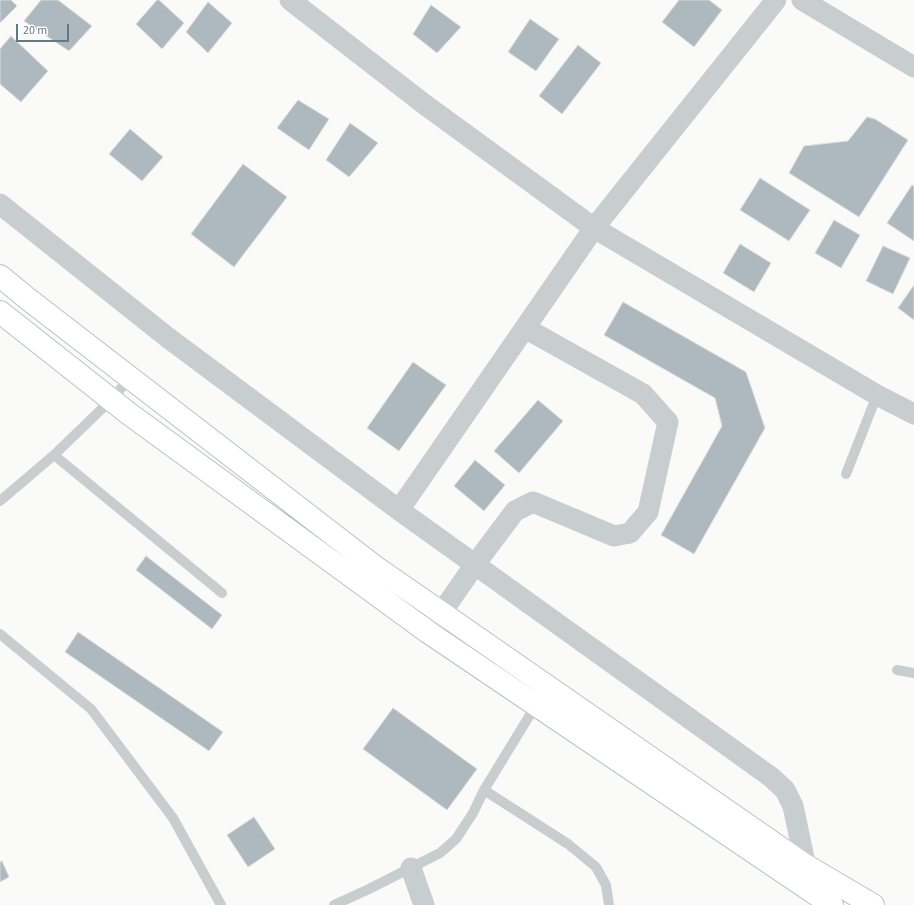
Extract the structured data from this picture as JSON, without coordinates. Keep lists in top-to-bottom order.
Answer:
{
  "scale_bar": "20 m"
}
